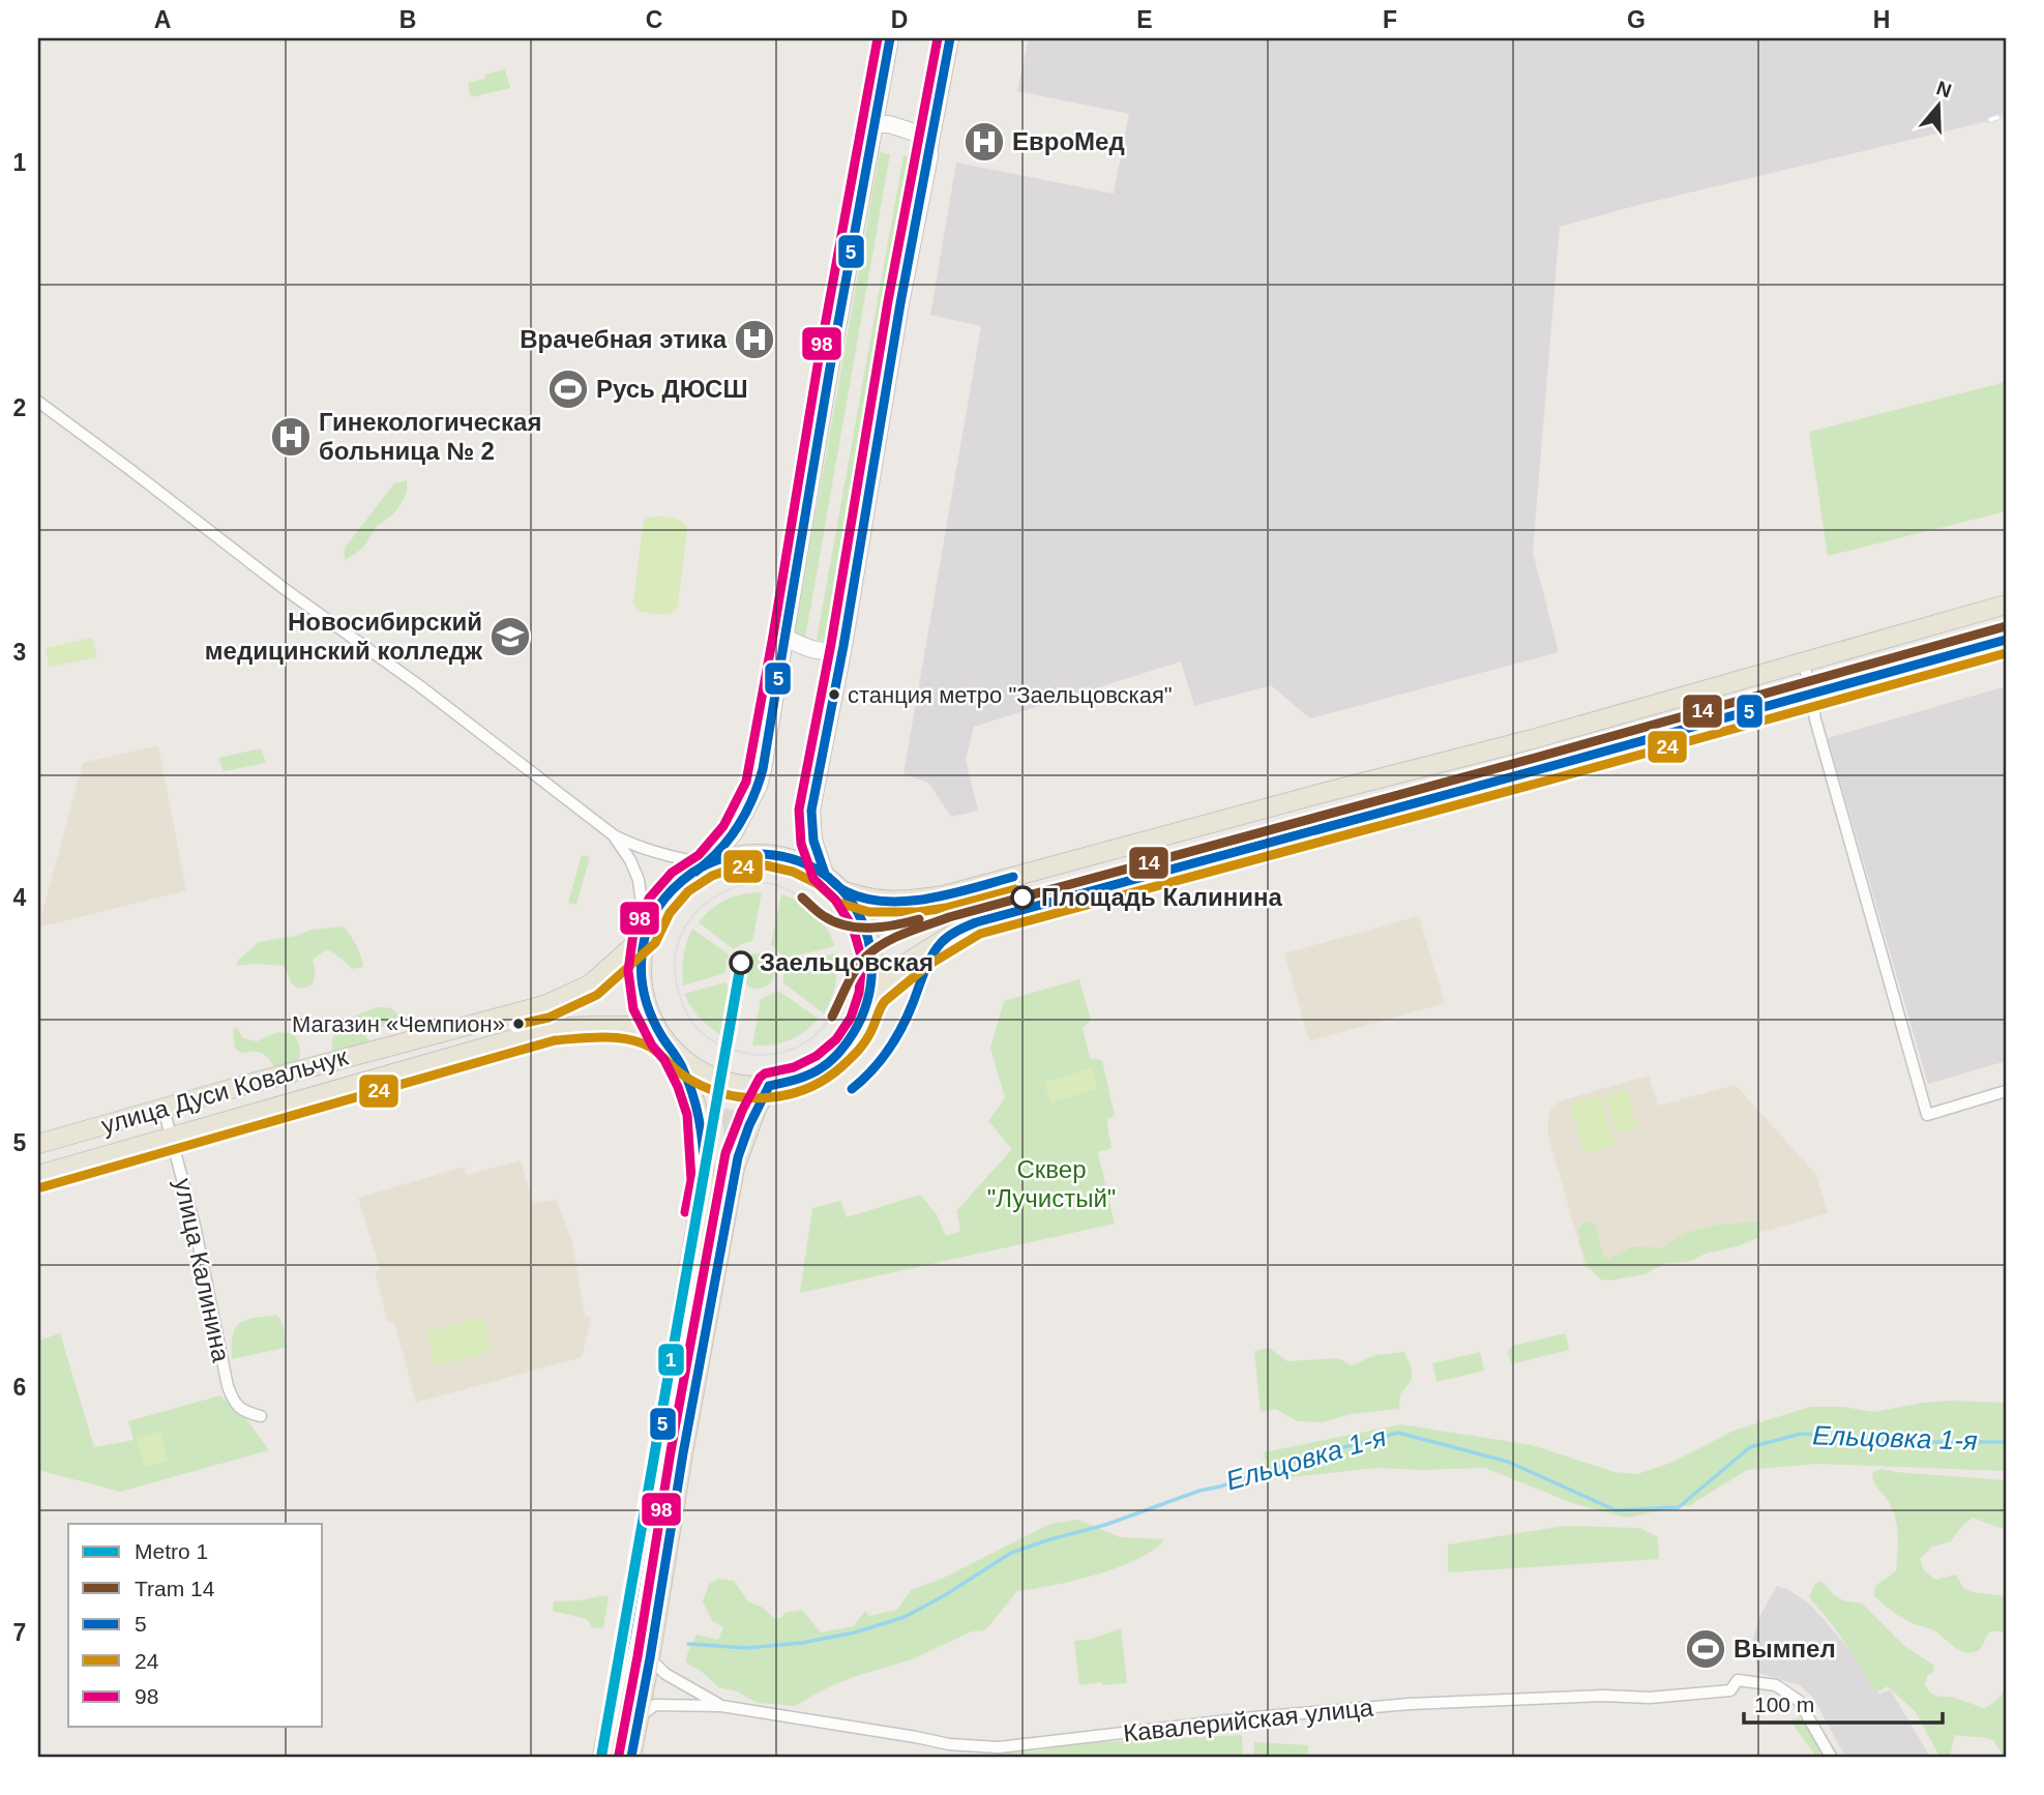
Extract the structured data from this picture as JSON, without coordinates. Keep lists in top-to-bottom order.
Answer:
{
  "streets": {
    "main road": ["улица Дуси Ковальчук"],
    "street": ["улица Калинина", "Кавалерийская улица"]
  },
  "crossings": [
    ["улица Дуси Ковальчук", "улица Калинина"]
  ],
  "water": ["Ельцовка 1-я"],
  "parks": ["Сквер \"Лучистый\""],
  "places": {
    "hospital": ["ЕвроМед", "Врачебная этика", "Гинекологическая больница № 2"],
    "sports": ["Русь ДЮСШ", "Вымпел"],
    "school or university": ["Новосибирский медицинский колледж"],
    "other": [
      "станция метро \"Заельцовская\"",
      "Площадь Калинина",
      "Заельцовская",
      "Магазин «Чемпион»"
    ]
  },
  "lines": [
    "transit line 5",
    "transit line 98",
    "tram line 14",
    "transit line 24",
    "metro line 1"
  ],
  "legend": [
    "Metro 1",
    "Tram 14",
    "5",
    "24",
    "98"
  ],
  "scale_bar": "100 m",
  "north": "top",
  "grid": {
    "columns": [
      "A",
      "B",
      "C",
      "D",
      "E",
      "F",
      "G",
      "H"
    ],
    "rows": [
      "1",
      "2",
      "3",
      "4",
      "5",
      "6",
      "7"
    ]
  }
}
